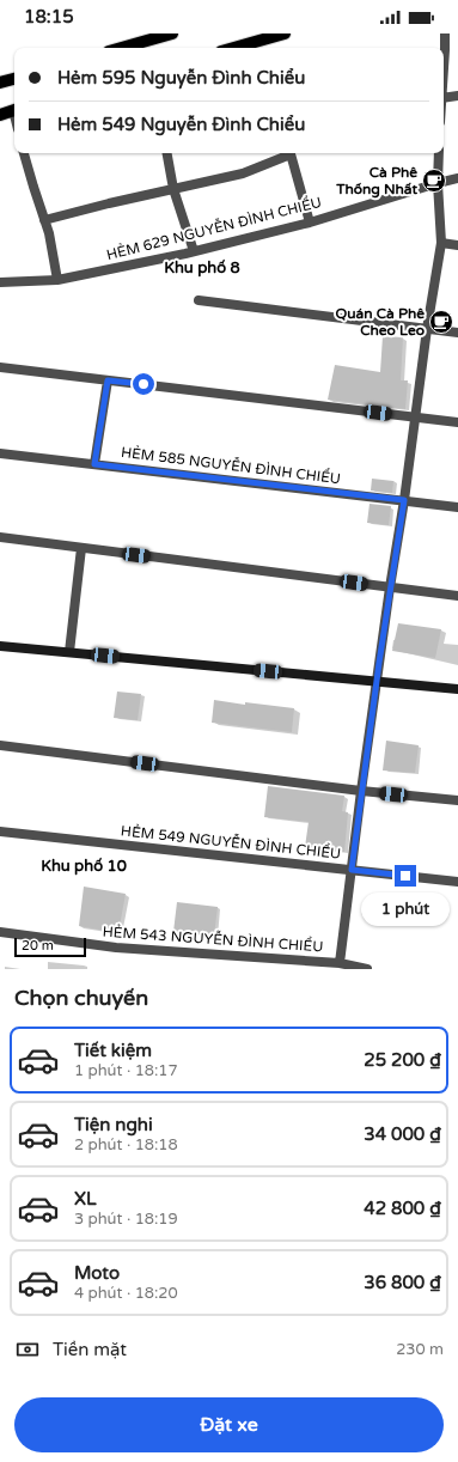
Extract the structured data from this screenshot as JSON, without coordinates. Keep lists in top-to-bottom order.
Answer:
{
  "streets": {
    "street": [
      "HẺM 629 NGUYỄN ÐÌNH CHIỂU",
      "HẺM 585 NGUYỄN ÐÌNH CHIỂU",
      "HẺM 549 NGUYỄN ÐÌNH CHIỂU",
      "HẺM 543 NGUYỄN ÐÌNH CHIỂU"
    ]
  },
  "districts": ["Khu phố 8", "Khu phố 10"],
  "places": {
    "cafe": ["Cà Phê Thống Nhất", "Quán Cà Phê Cheo Leo"]
  },
  "scale_bar": "20 m",
  "page": {
    "status": "18:15",
    "banner": ["Hẻm 595 Nguyễn Ðình Chiểu", "Hẻm 549 Nguyễn Ðình Chiểu"],
    "bubble": "1 phút",
    "scale": "20 m",
    "heading": "Chọn chuyến",
    "list": [
      {
        "name": "Tiết kiệm",
        "note": "1 phút · 18:17",
        "value": "25 200 ₫"
      },
      {
        "name": "Tiện nghi",
        "note": "2 phút · 18:18",
        "value": "34 000 ₫"
      },
      {
        "name": "XL",
        "note": "3 phút · 18:19",
        "value": "42 800 ₫"
      },
      {
        "name": "Moto",
        "note": "4 phút · 18:20",
        "value": "36 800 ₫"
      }
    ],
    "pay": ["Tiền mặt", "230 m"],
    "buttons": "Đặt xe"
  }
}
